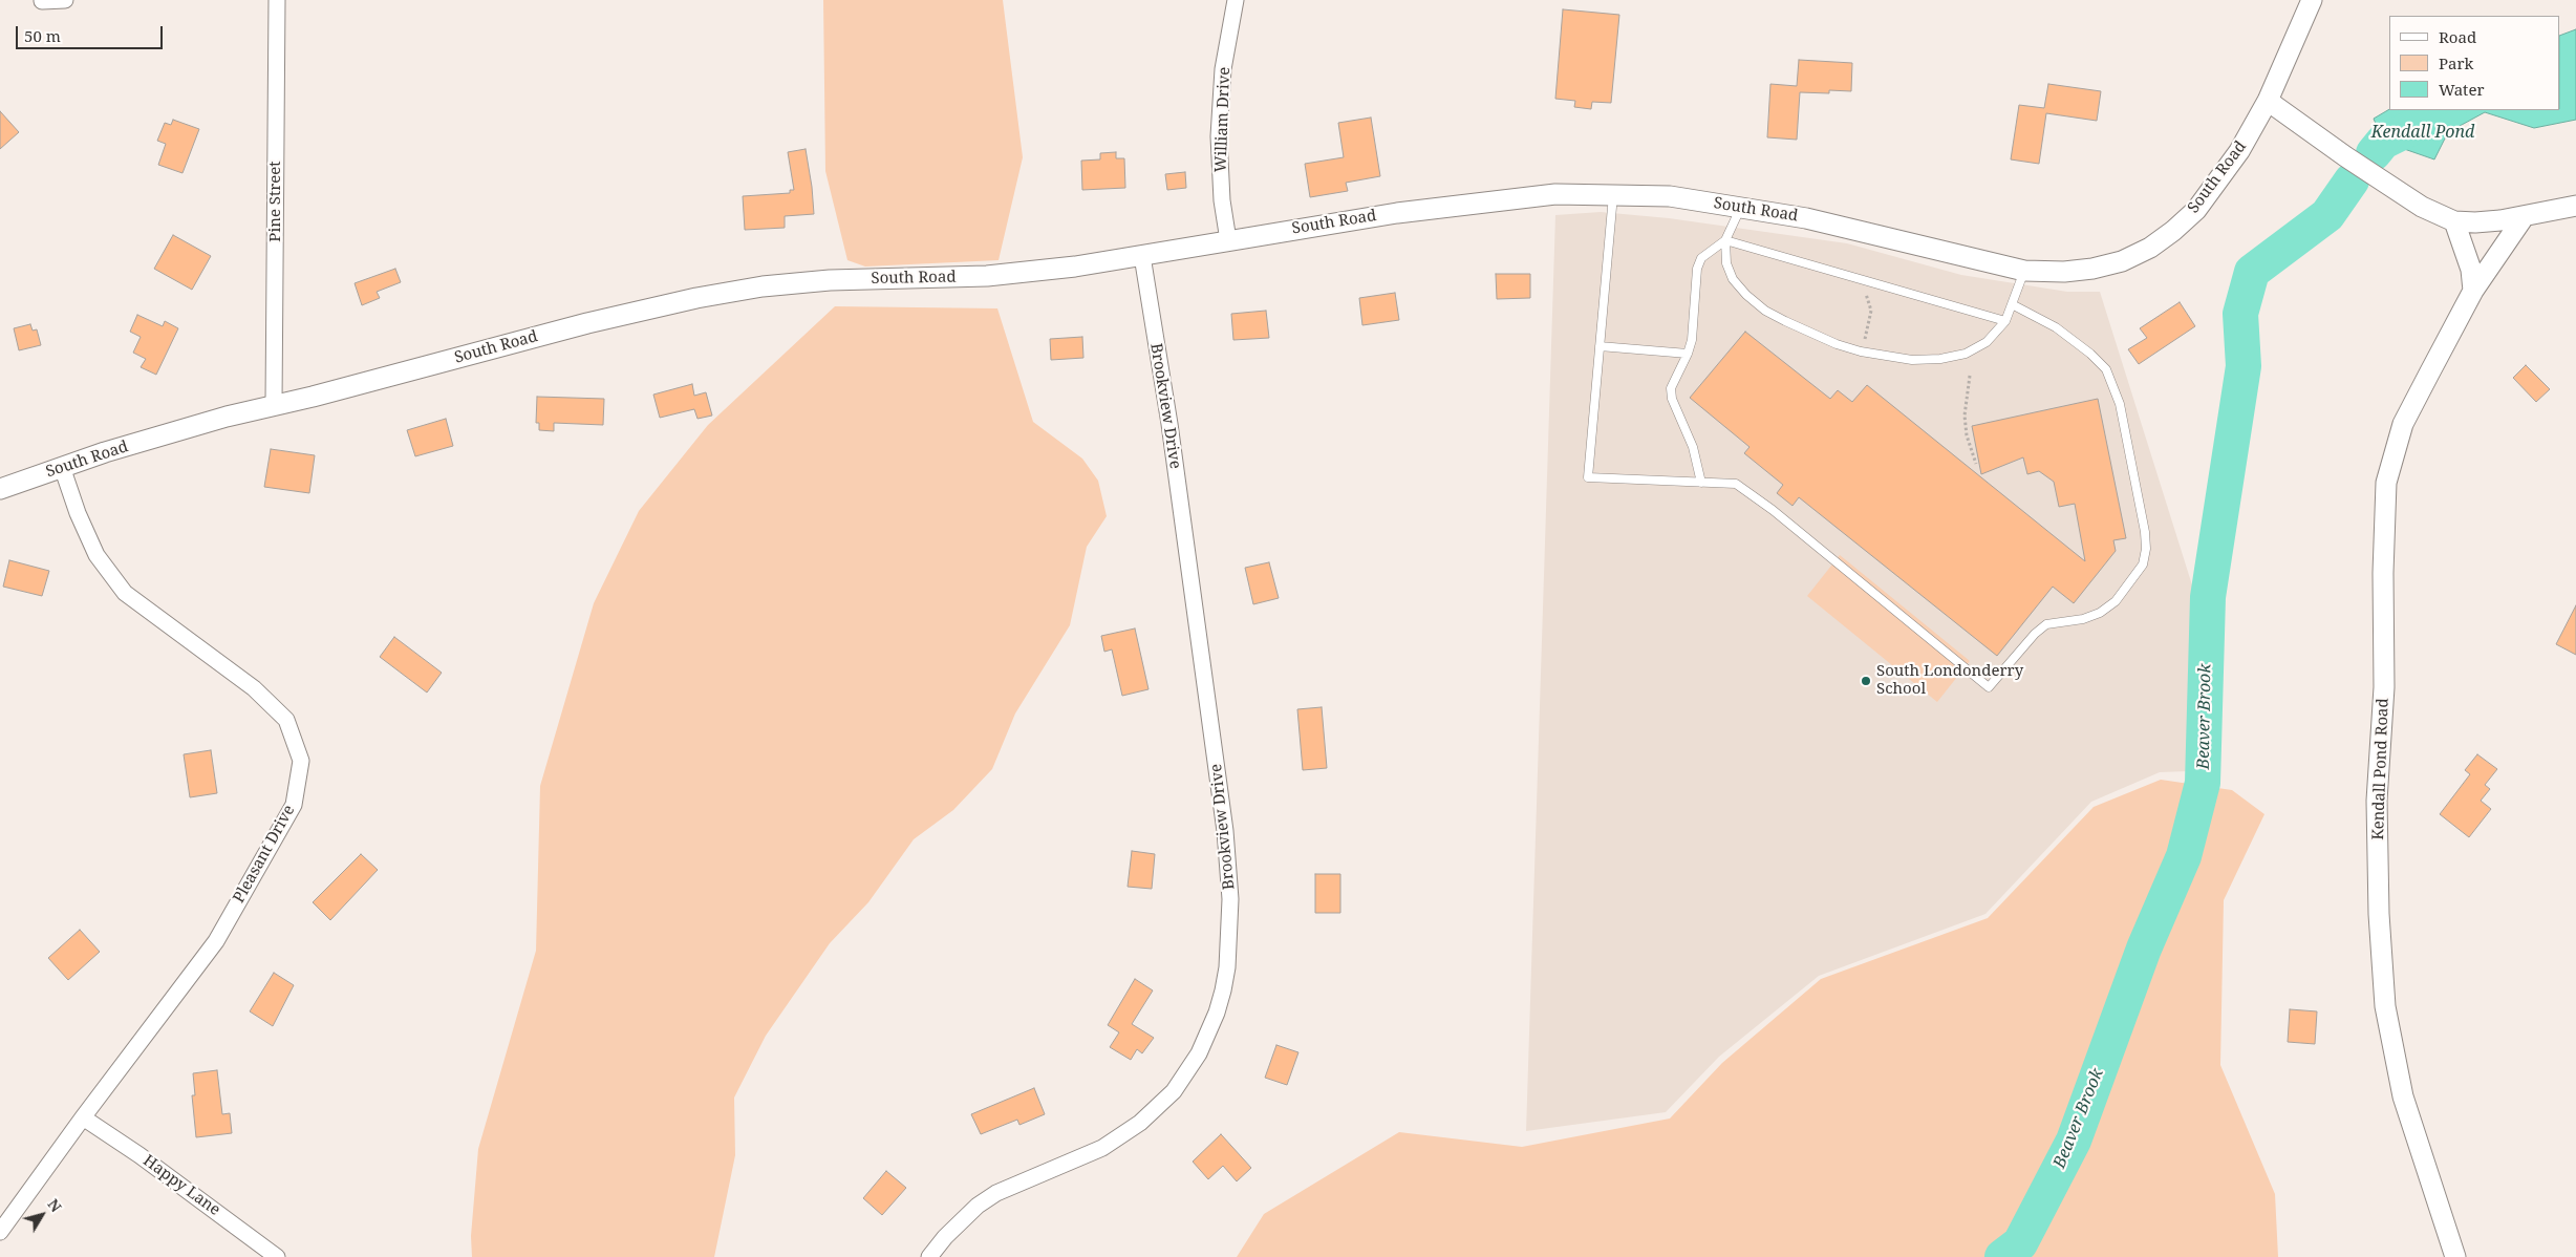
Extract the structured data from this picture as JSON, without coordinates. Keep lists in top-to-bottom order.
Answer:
{
  "streets": {
    "street": [
      "William Drive",
      "South Road",
      "Pine Street",
      "Brookview Drive",
      "Kendall Pond Road",
      "Pleasant Drive",
      "Happy Lane"
    ]
  },
  "crossings": [
    ["William Drive", "South Road"],
    ["South Road", "Pine Street"],
    ["South Road", "Brookview Drive"],
    ["South Road", "Pleasant Drive"],
    ["Pleasant Drive", "Happy Lane"]
  ],
  "water": ["Kendall Pond", "Beaver Brook"],
  "places": ["South Londonderry School"],
  "legend": ["Road", "Park", "Water"],
  "scale_bar": "50 m",
  "north": "top right"
}
